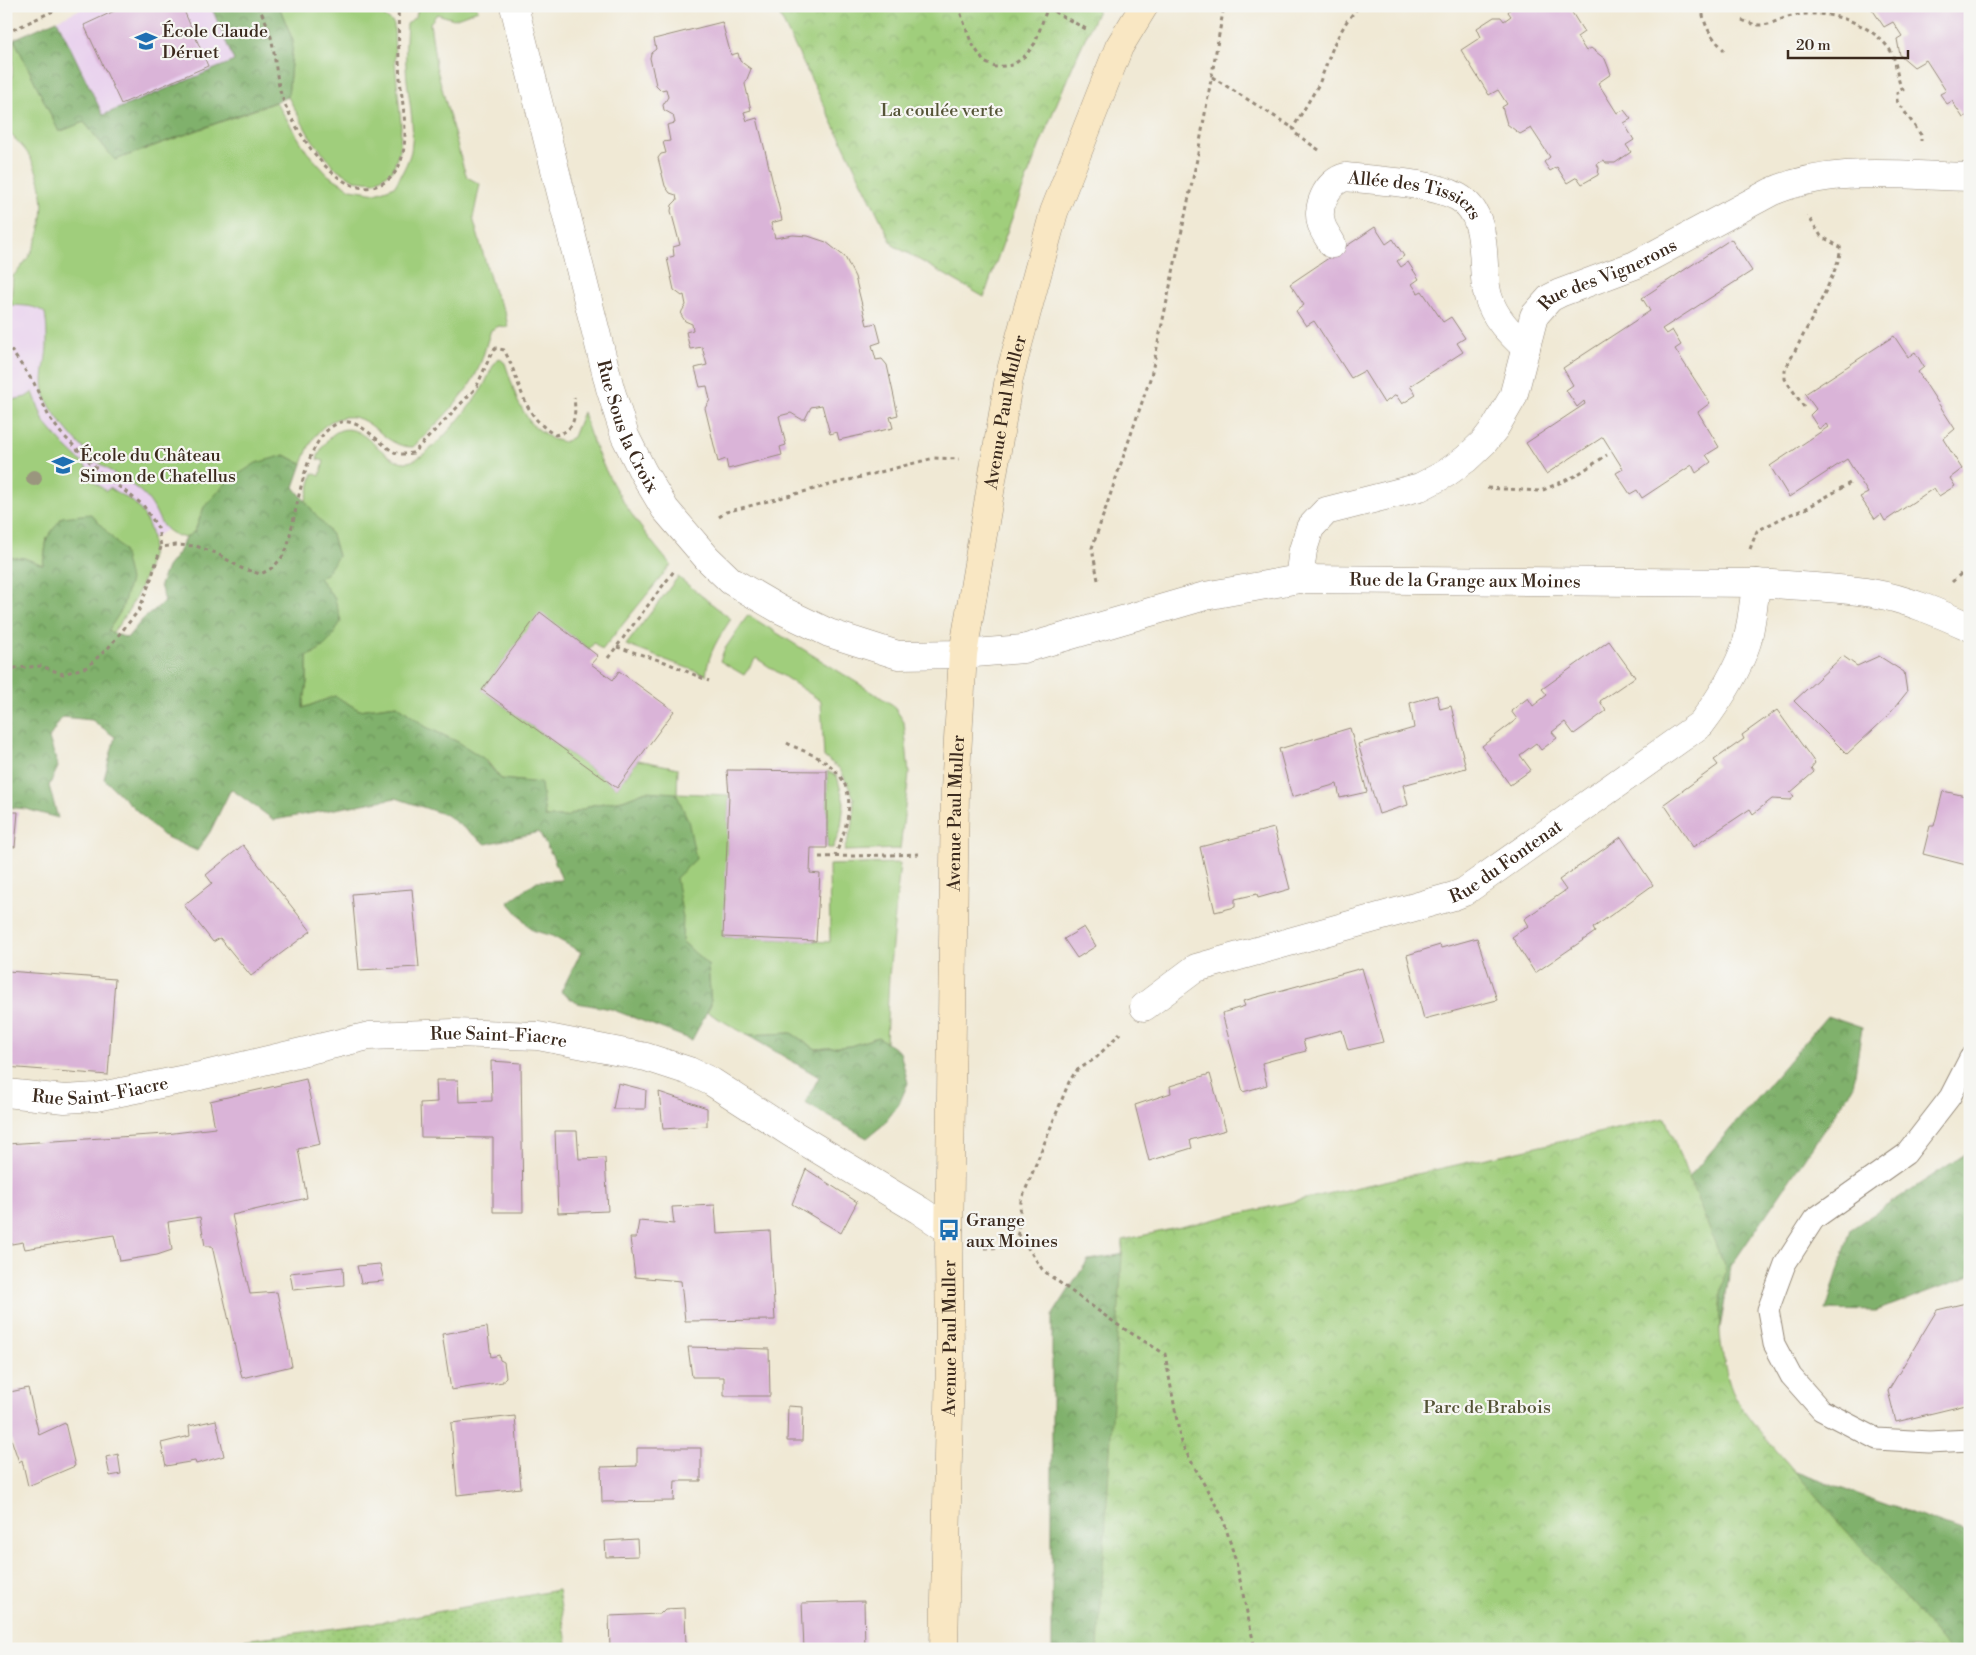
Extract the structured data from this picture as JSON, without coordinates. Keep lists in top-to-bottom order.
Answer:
{
  "streets": {
    "main road": ["Avenue Paul Muller"],
    "street": [
      "Allée des Tissiers",
      "Rue des Vignerons",
      "Rue Sous la Croix",
      "Rue de la Grange aux Moines",
      "Rue du Fontenat",
      "Rue Saint-Fiacre"
    ]
  },
  "crossings": [
    ["Allée des Tissiers", "Rue des Vignerons"],
    ["Rue des Vignerons", "Rue de la Grange aux Moines"],
    ["Avenue Paul Muller", "Rue Sous la Croix"],
    ["Avenue Paul Muller", "Rue de la Grange aux Moines"],
    ["Avenue Paul Muller", "Rue Saint-Fiacre"],
    ["Rue Sous la Croix", "Rue de la Grange aux Moines"],
    ["Rue de la Grange aux Moines", "Rue du Fontenat"]
  ],
  "parks": ["La coulée verte", "Parc de Brabois"],
  "places": {
    "school or university": ["École Claude Déruet", "École du Château Simon de Chatellus"],
    "bus stop": ["Grange aux Moines"]
  },
  "scale_bar": "20 m"
}
